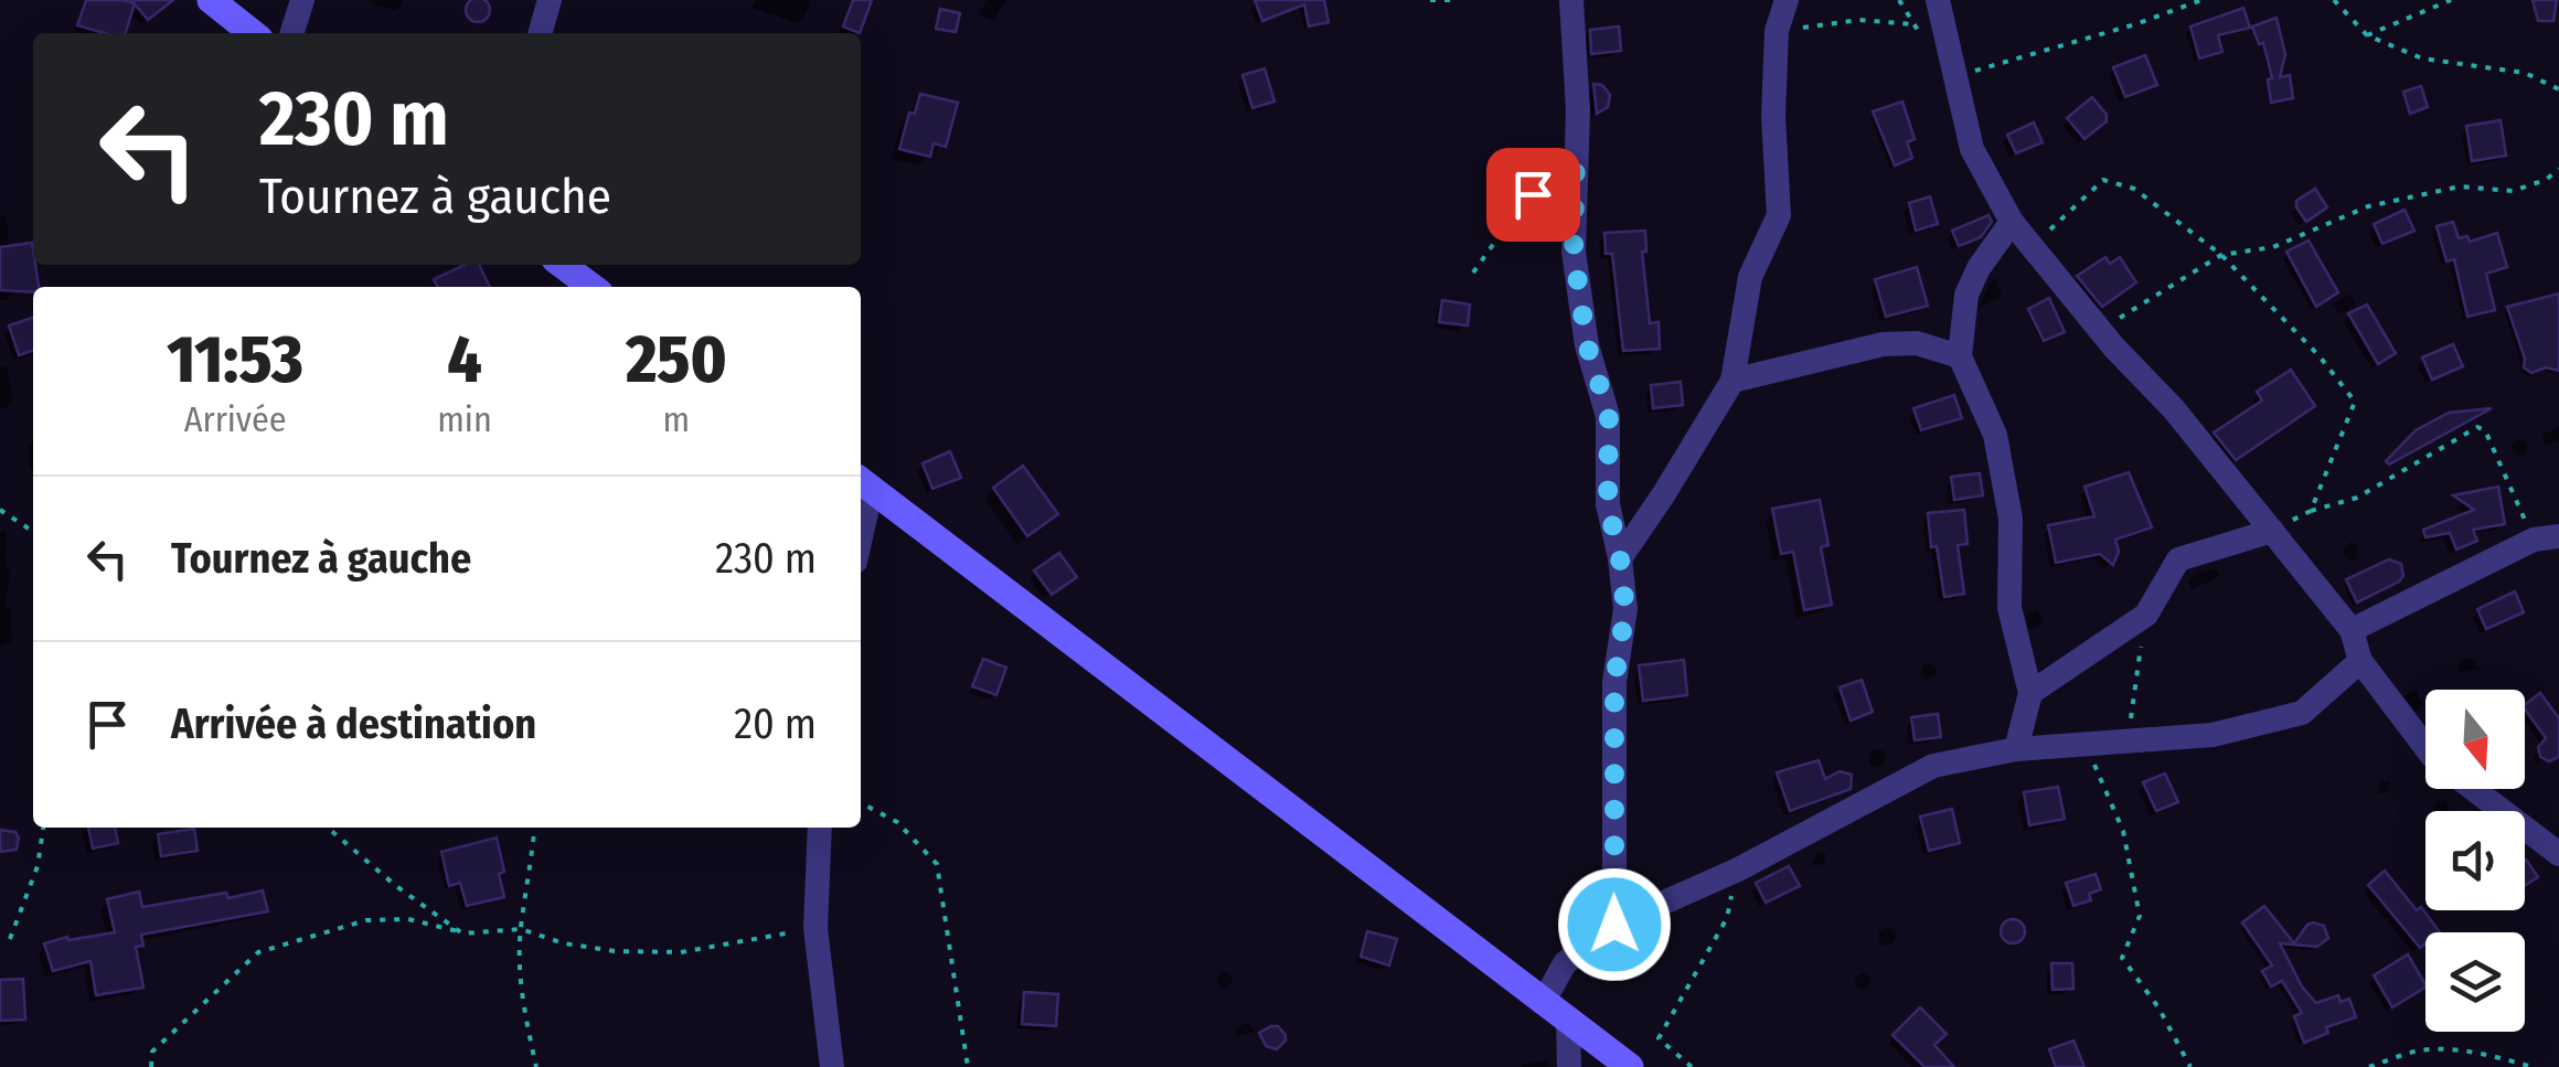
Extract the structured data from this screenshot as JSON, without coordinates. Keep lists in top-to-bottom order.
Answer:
{
  "north": "bottom",
  "page": {
    "turn": ["230 m", "Tournez à gauche"],
    "eta": [
      "11:53",
      "Arrivée",
      "4",
      "min",
      "250",
      "m"
    ],
    "list": [
      {
        "name": "Tournez à gauche",
        "value": "230 m"
      },
      {
        "name": "Arrivée à destination",
        "value": "20 m"
      }
    ]
  }
}
